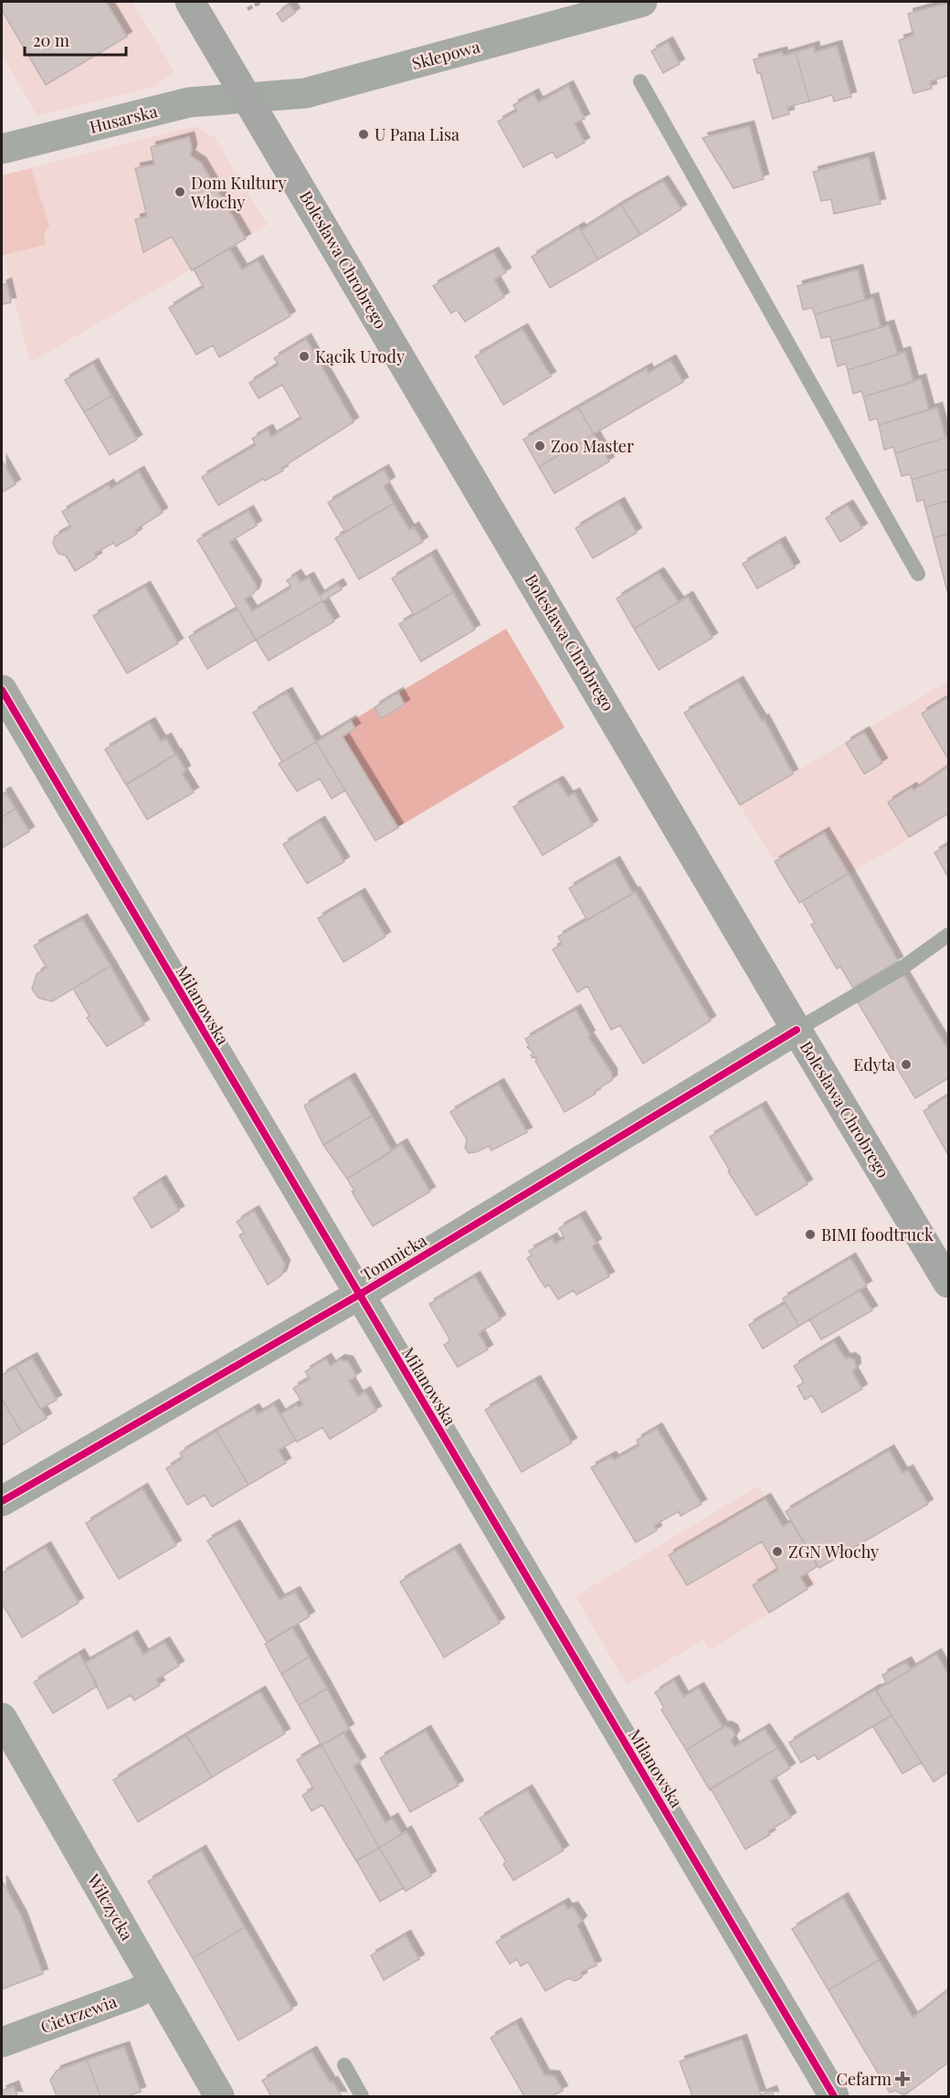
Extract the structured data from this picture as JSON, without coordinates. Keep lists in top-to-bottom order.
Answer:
{
  "streets": {
    "main road": ["Bolesława Chrobrego"],
    "street": [
      "Sklepowa",
      "Husarska",
      "Milanowska",
      "Tomnicka",
      "Wilczycka",
      "Cietrzewia"
    ]
  },
  "crossings": [
    ["Sklepowa", "Husarska"],
    ["Sklepowa", "Bolesława Chrobrego"],
    ["Husarska", "Bolesława Chrobrego"],
    ["Bolesława Chrobrego", "Tomnicka"],
    ["Milanowska", "Tomnicka"],
    ["Wilczycka", "Cietrzewia"]
  ],
  "places": {
    "other": [
      "U Pana Lisa",
      "Dom Kultury Włochy",
      "Kącik Urody",
      "Zoo Master",
      "Edyta",
      "BIMI foodtruck",
      "ZGN Włochy"
    ],
    "health": ["Cefarm"]
  },
  "scale_bar": "20 m"
}
